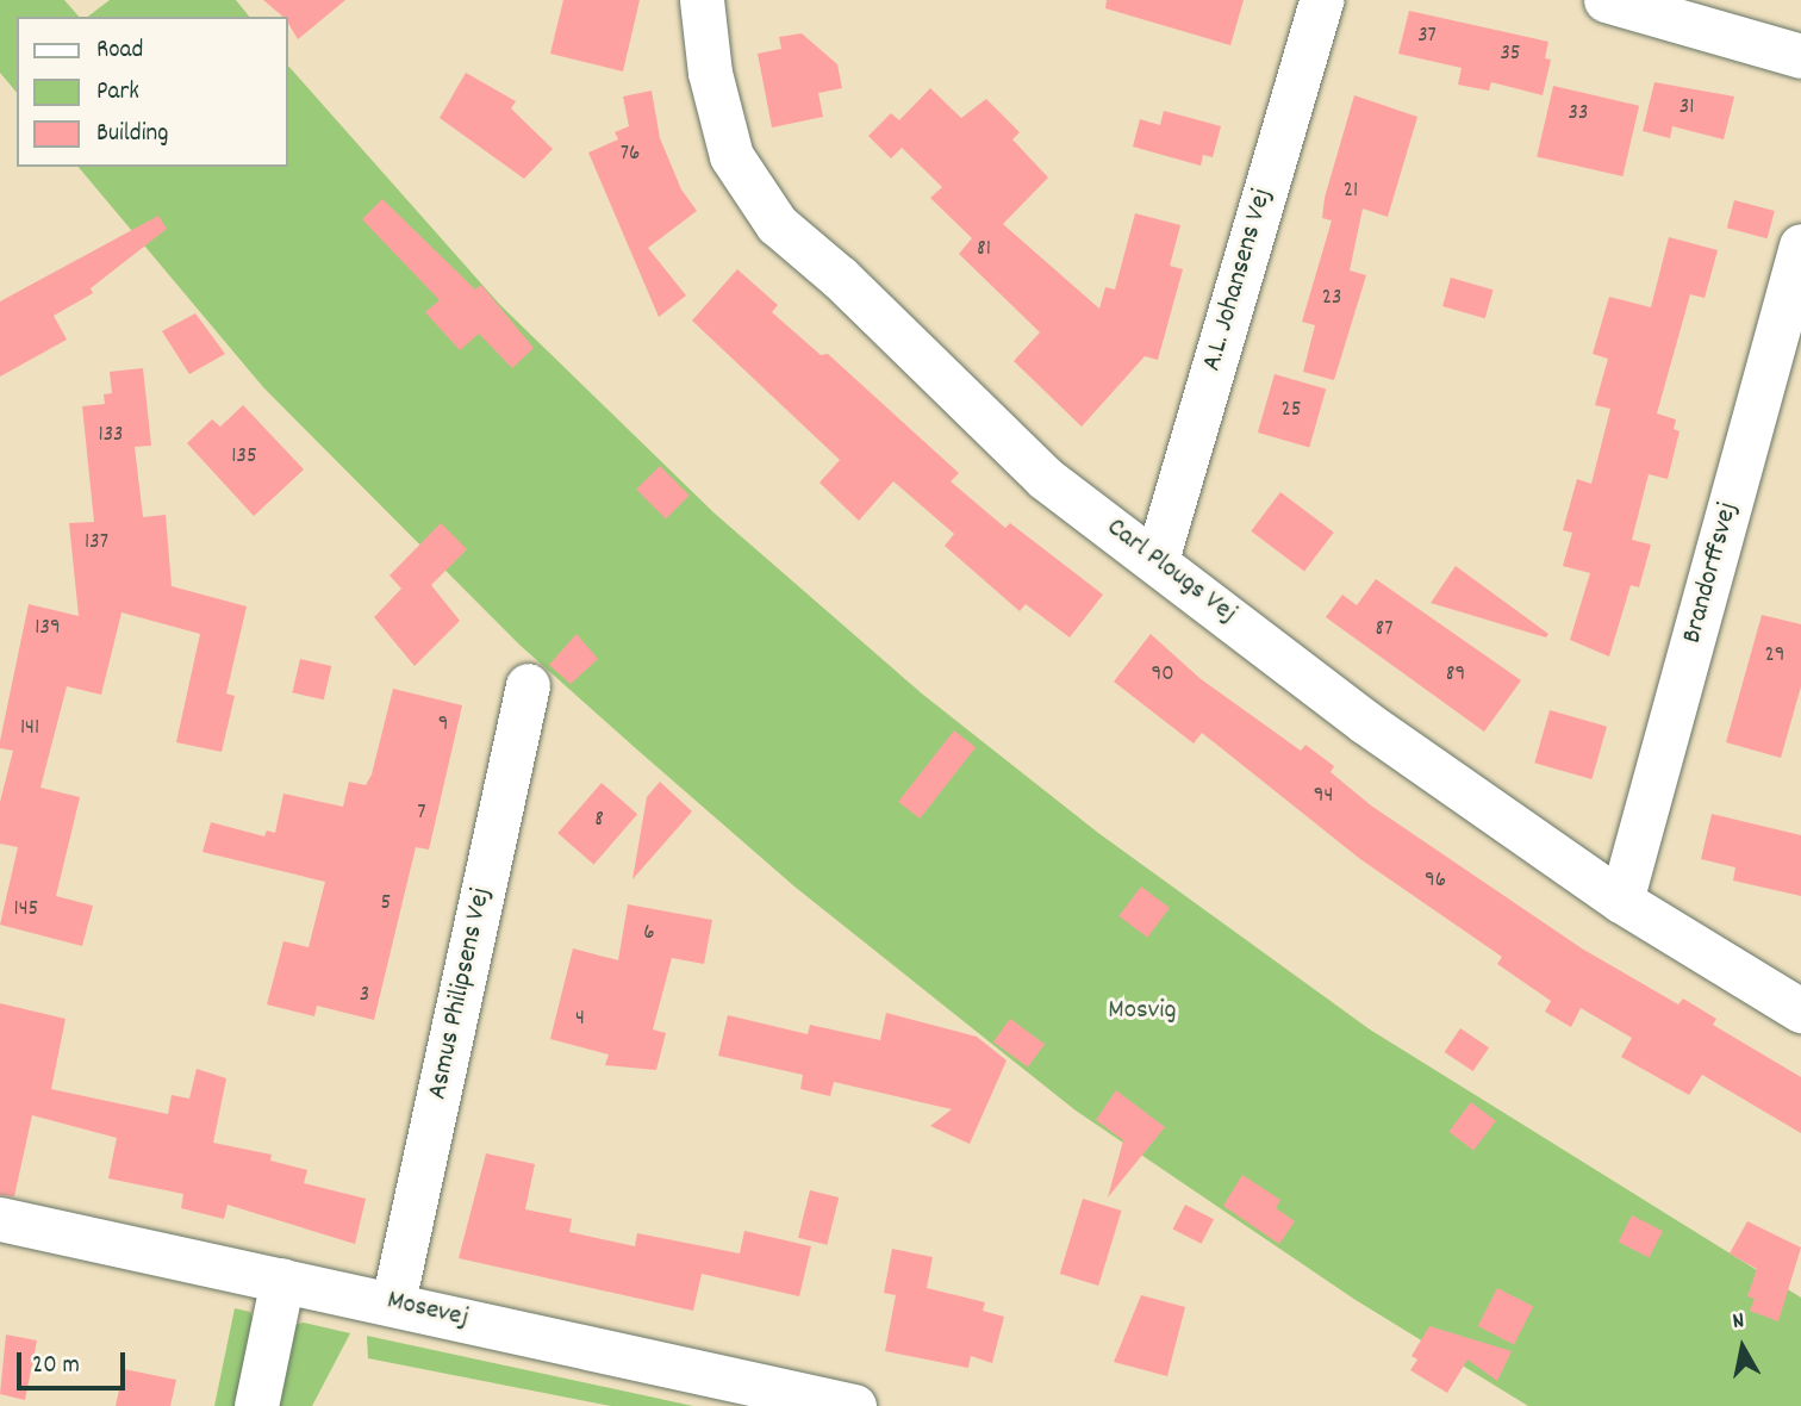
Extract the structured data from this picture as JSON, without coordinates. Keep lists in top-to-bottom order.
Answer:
{
  "streets": {
    "street": [
      "A.L. Johansens Vej",
      "Carl Plougs Vej",
      "Brandorffsvej",
      "Asmus Philipsens Vej",
      "Mosevej"
    ]
  },
  "crossings": [
    ["A.L. Johansens Vej", "Carl Plougs Vej"],
    ["Carl Plougs Vej", "Brandorffsvej"],
    ["Asmus Philipsens Vej", "Mosevej"]
  ],
  "parks": ["Mosvig"],
  "house_numbers": [
    "37",
    "35",
    "31",
    "33",
    "76",
    "21",
    "81",
    "23",
    "25",
    "133",
    "135",
    "137",
    "139",
    "87",
    "29",
    "90",
    "89",
    "9",
    "141",
    "94",
    "7",
    "8",
    "96",
    "5",
    "145",
    "6",
    "3",
    "4"
  ],
  "legend": ["Road", "Park", "Building"],
  "scale_bar": "20 m",
  "north": "top"
}
